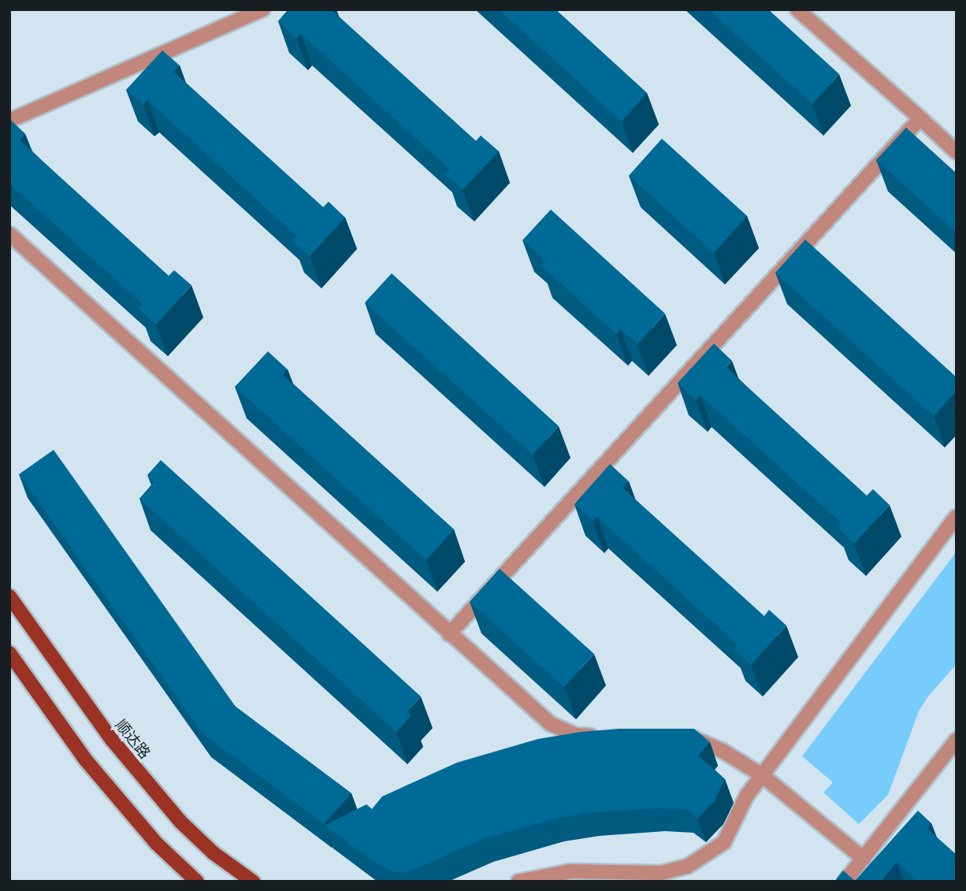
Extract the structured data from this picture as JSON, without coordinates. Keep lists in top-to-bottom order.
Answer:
{
  "streets": {
    "main road": ["顺达路"]
  }
}
